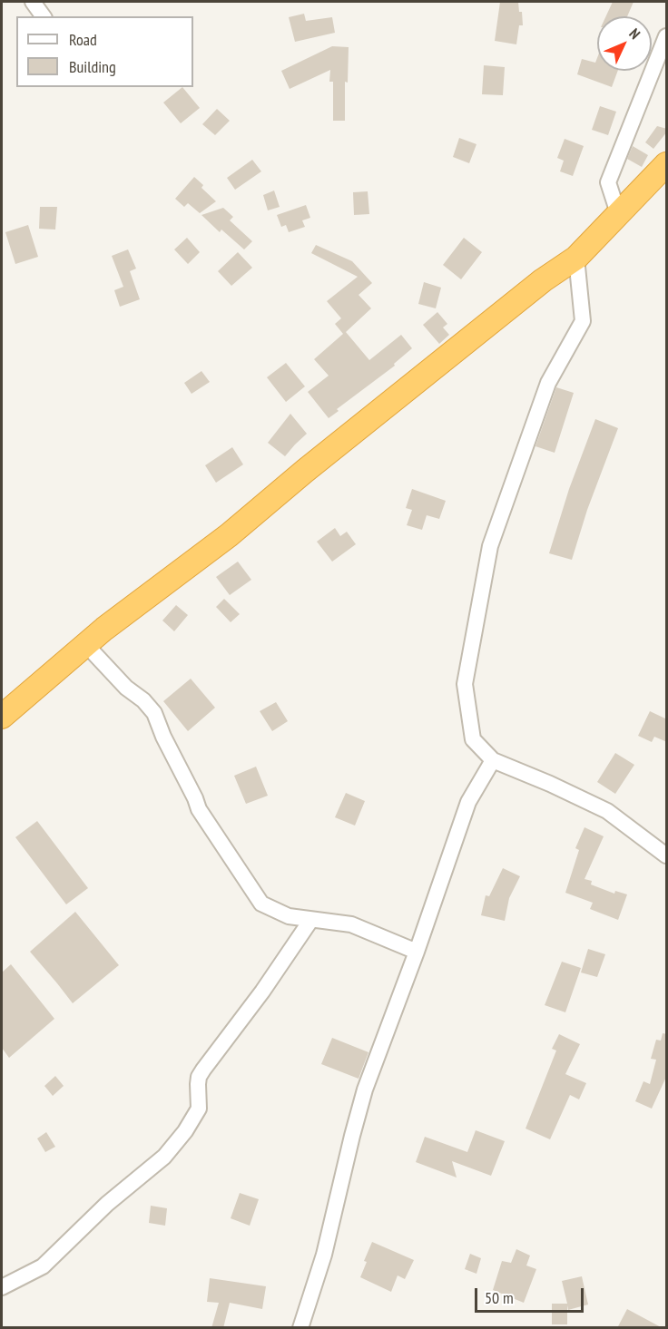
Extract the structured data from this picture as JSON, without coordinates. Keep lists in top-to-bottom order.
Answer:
{
  "legend": ["Road", "Building"],
  "scale_bar": "50 m",
  "north": "top right"
}
